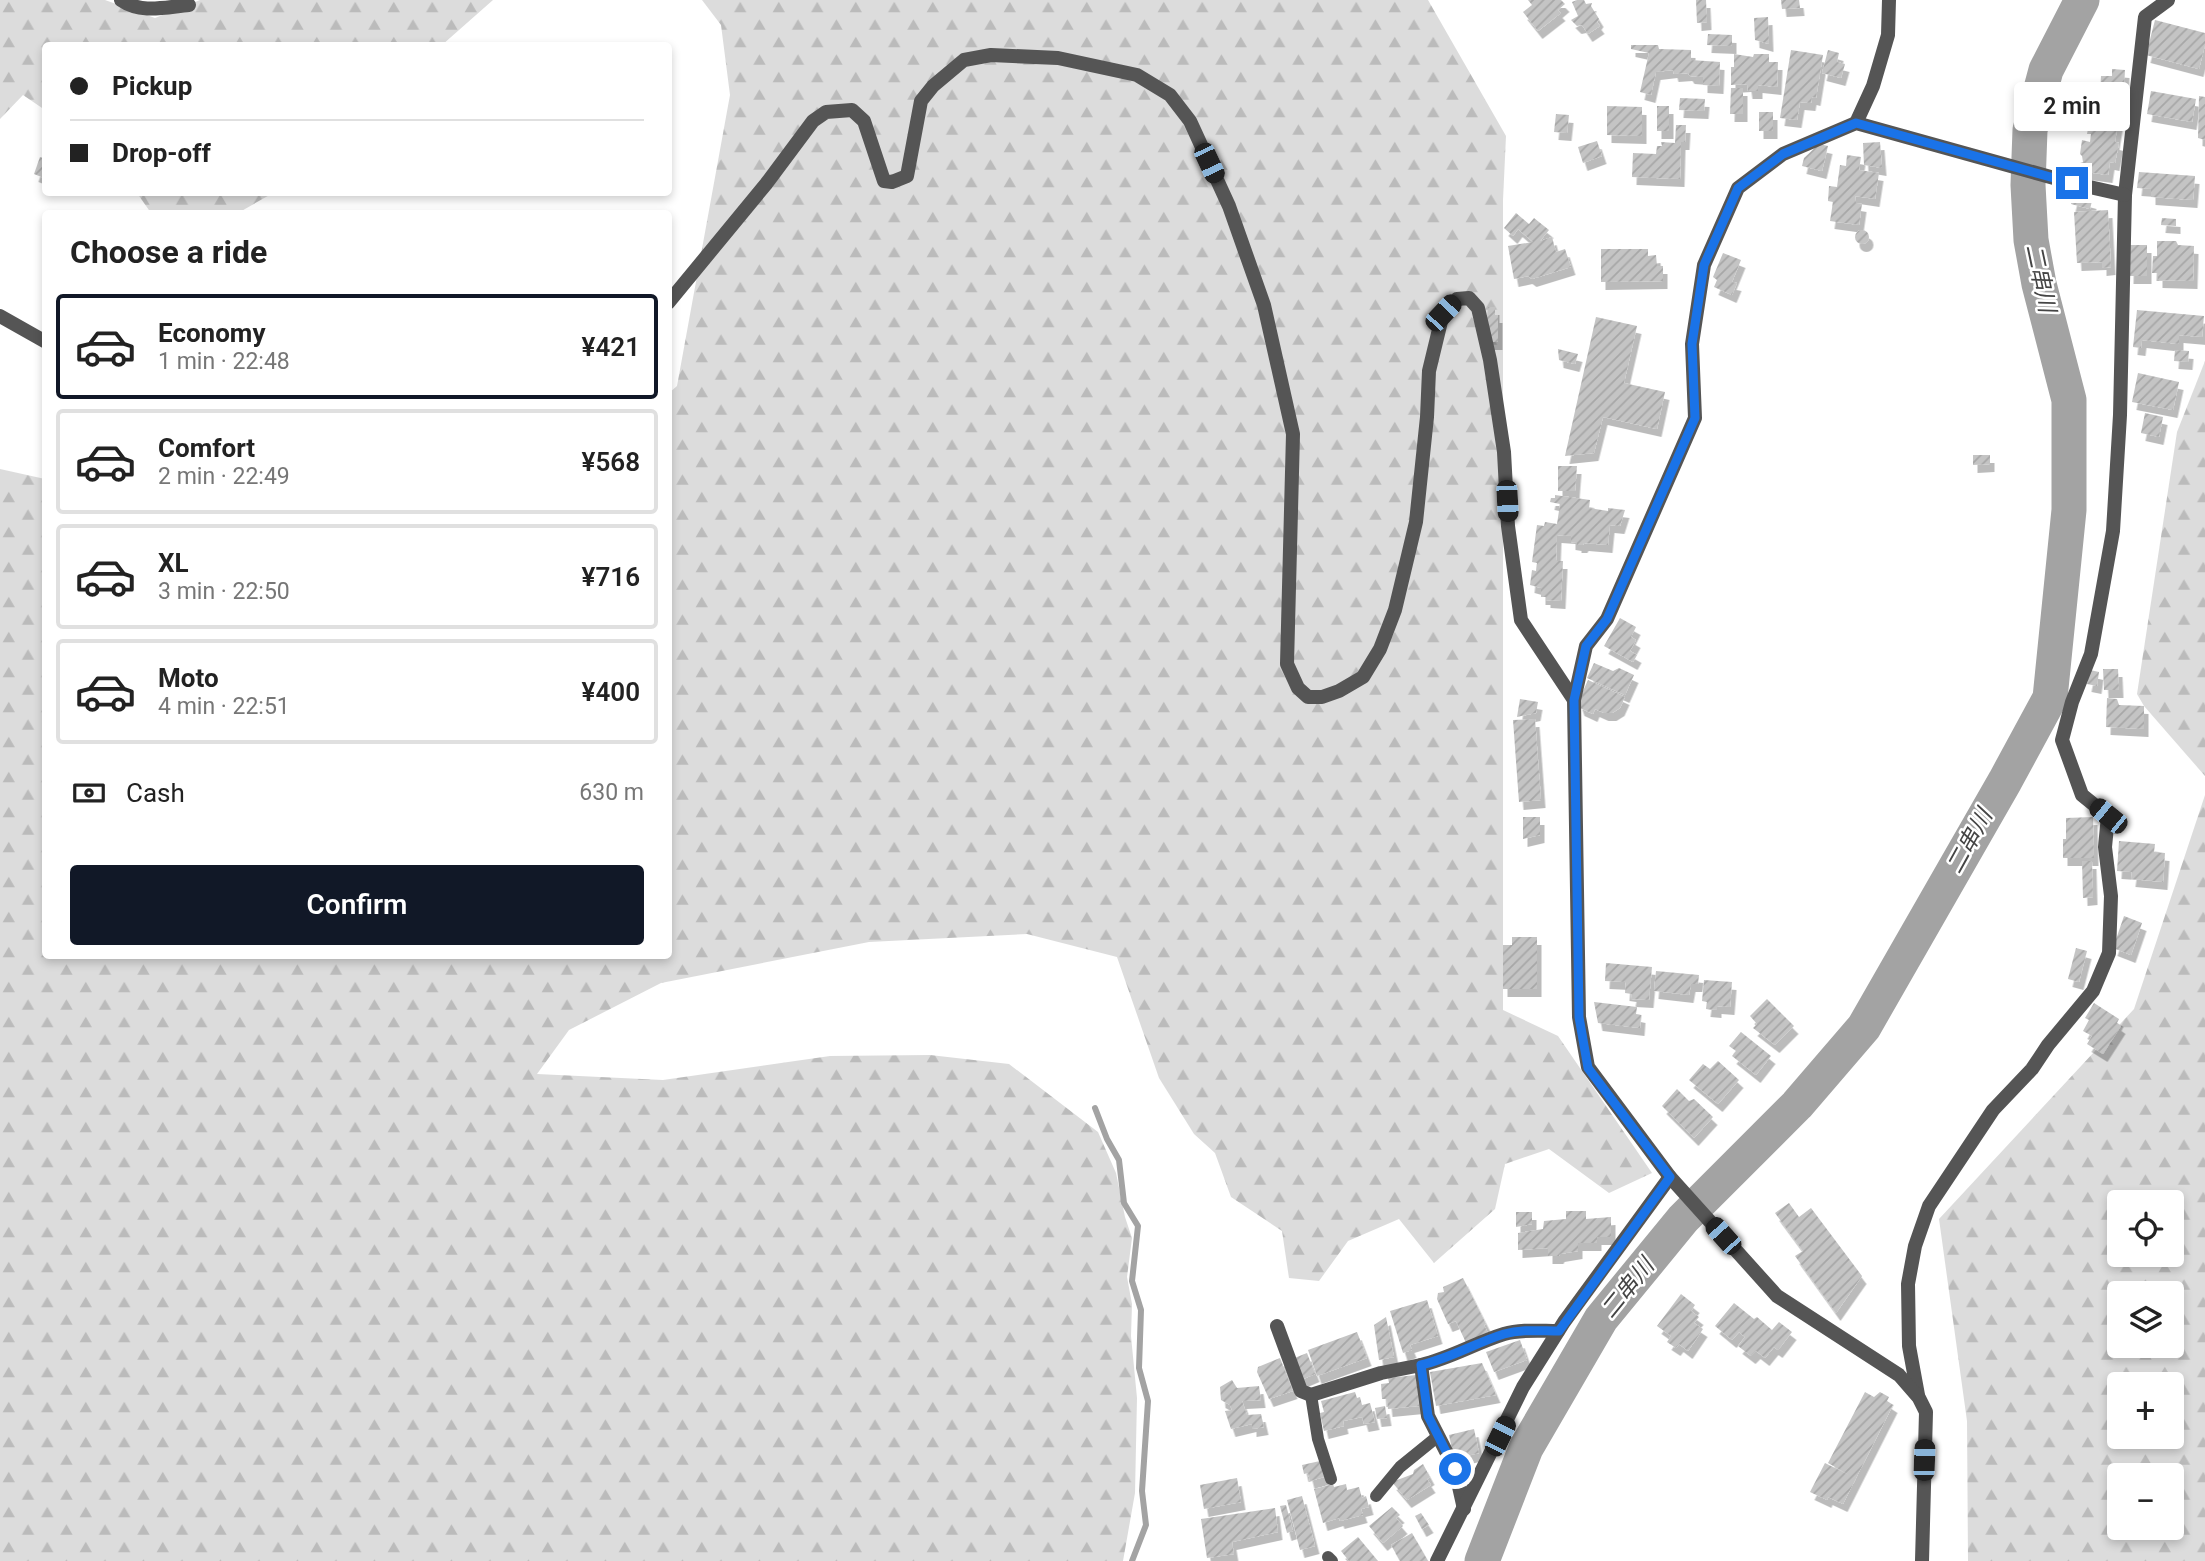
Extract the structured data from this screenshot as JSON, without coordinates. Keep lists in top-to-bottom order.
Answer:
{
  "water": ["二串川"],
  "page": {
    "banner": ["Pickup", "Drop-off"],
    "bubble": "2 min",
    "heading": "Choose a ride",
    "list": [
      {
        "name": "Economy",
        "note": "1 min · 22:48",
        "value": "¥421"
      },
      {
        "name": "Comfort",
        "note": "2 min · 22:49",
        "value": "¥568"
      },
      {
        "name": "XL",
        "note": "3 min · 22:50",
        "value": "¥716"
      },
      {
        "name": "Moto",
        "note": "4 min · 22:51",
        "value": "¥400"
      }
    ],
    "pay": ["Cash", "630 m"],
    "buttons": "Confirm",
    "map_buttons": ["+", "−"]
  }
}
